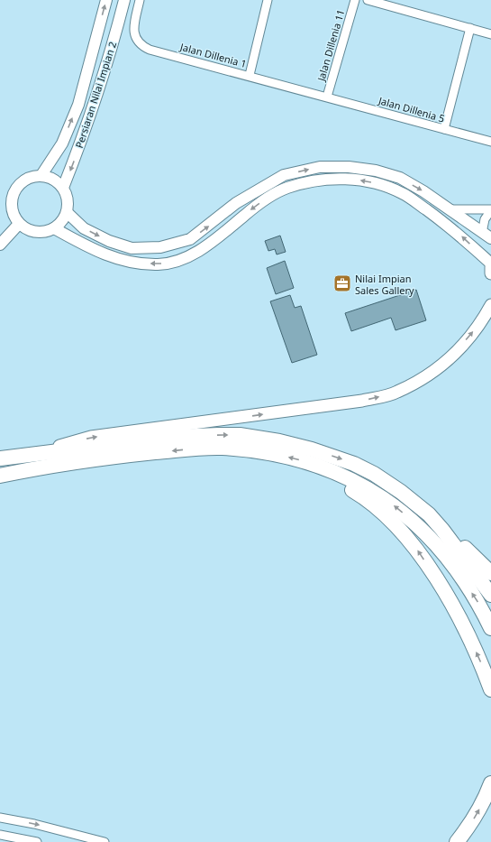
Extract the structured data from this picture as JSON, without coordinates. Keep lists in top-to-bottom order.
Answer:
{
  "streets": {
    "street": [
      "Jalan Dillenia 11",
      "Jalan Dillenia 1",
      "Persiaran Nilai Impian 2",
      "Jalan Dillenia 5"
    ]
  },
  "crossings": [
    ["Jalan Dillenia 11", "Jalan Dillenia 1"],
    ["Jalan Dillenia 11", "Jalan Dillenia 5"],
    ["Jalan Dillenia 1", "Jalan Dillenia 5"]
  ],
  "places": {
    "office": ["Nilai Impian Sales Gallery"]
  }
}
